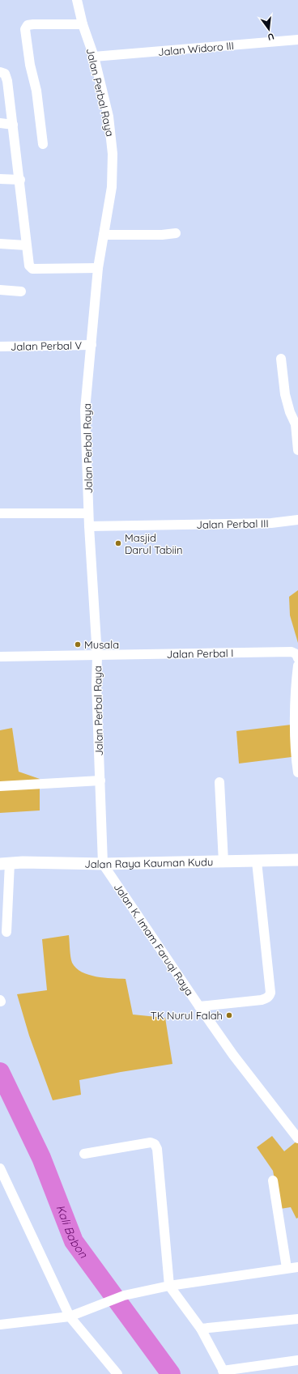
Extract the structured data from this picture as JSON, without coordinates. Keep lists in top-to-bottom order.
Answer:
{
  "streets": {
    "street": [
      "Jalan Widoro III",
      "Jalan Perbal Raya",
      "Jalan Perbal V",
      "Jalan Perbal III",
      "Jalan Perbal I",
      "Jalan Raya Kauman Kudu",
      "Jalan K. Imam Faruqi Raya"
    ]
  },
  "crossings": [
    ["Jalan Widoro III", "Jalan Perbal Raya"],
    ["Jalan Perbal Raya", "Jalan Perbal V"],
    ["Jalan Perbal Raya", "Jalan Perbal III"],
    ["Jalan Perbal Raya", "Jalan Perbal I"],
    ["Jalan Perbal Raya", "Jalan Raya Kauman Kudu"],
    ["Jalan Perbal Raya", "Jalan K. Imam Faruqi Raya"],
    ["Jalan Raya Kauman Kudu", "Jalan K. Imam Faruqi Raya"]
  ],
  "water": ["Kali Babon"],
  "places": ["Masjid Darul Tabiin", "Musala", "TK Nurul Falah"],
  "north": "bottom"
}
